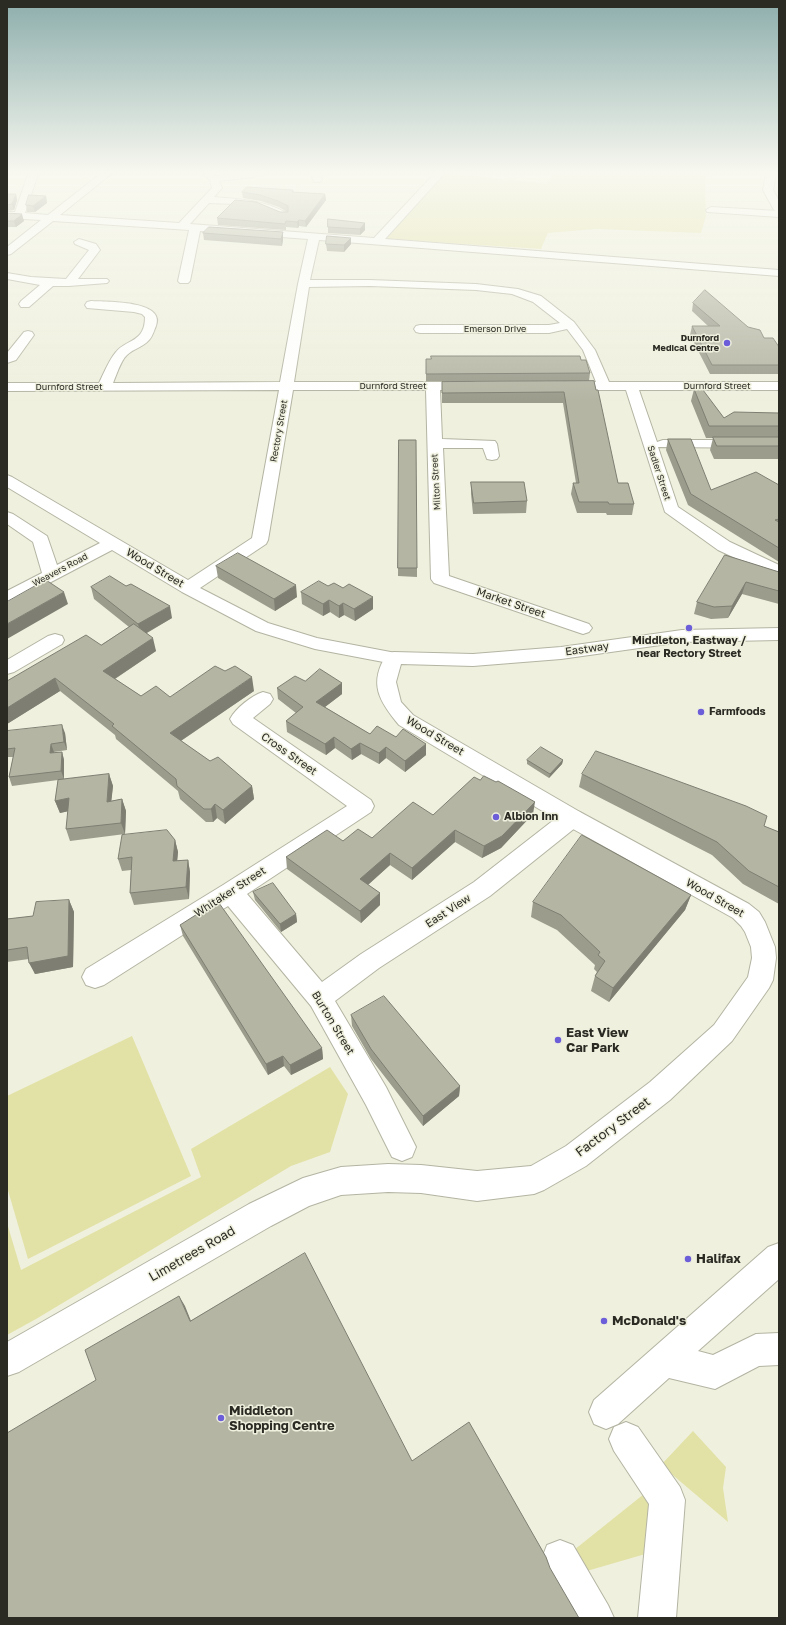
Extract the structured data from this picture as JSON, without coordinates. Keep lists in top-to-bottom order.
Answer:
{
  "streets": {
    "street": [
      "Emerson Drive",
      "Durnford Street",
      "Rectory Street",
      "Sadler Street",
      "Milton Street",
      "Wood Street",
      "Weavers Road",
      "Market Street",
      "Eastway",
      "Cross Street",
      "Whitaker Street",
      "East View",
      "Burton Street",
      "Factory Street",
      "Limetrees Road"
    ]
  },
  "crossings": [
    ["Durnford Street", "Rectory Street"],
    ["Durnford Street", "Sadler Street"],
    ["Durnford Street", "Milton Street"],
    ["Rectory Street", "Wood Street"],
    ["Milton Street", "Market Street"],
    ["Wood Street", "Weavers Road"],
    ["Wood Street", "Eastway"],
    ["Wood Street", "East View"],
    ["Wood Street", "Factory Street"],
    ["Cross Street", "Whitaker Street"],
    ["Whitaker Street", "Burton Street"],
    ["East View", "Burton Street"],
    ["Factory Street", "Limetrees Road"]
  ],
  "places": [
    "Durnford Medical Centre",
    "Middleton, Eastway / near Rectory Street",
    "Farmfoods",
    "Albion Inn",
    "East View Car Park",
    "Halifax",
    "McDonald's",
    "Middleton Shopping Centre"
  ]
}
